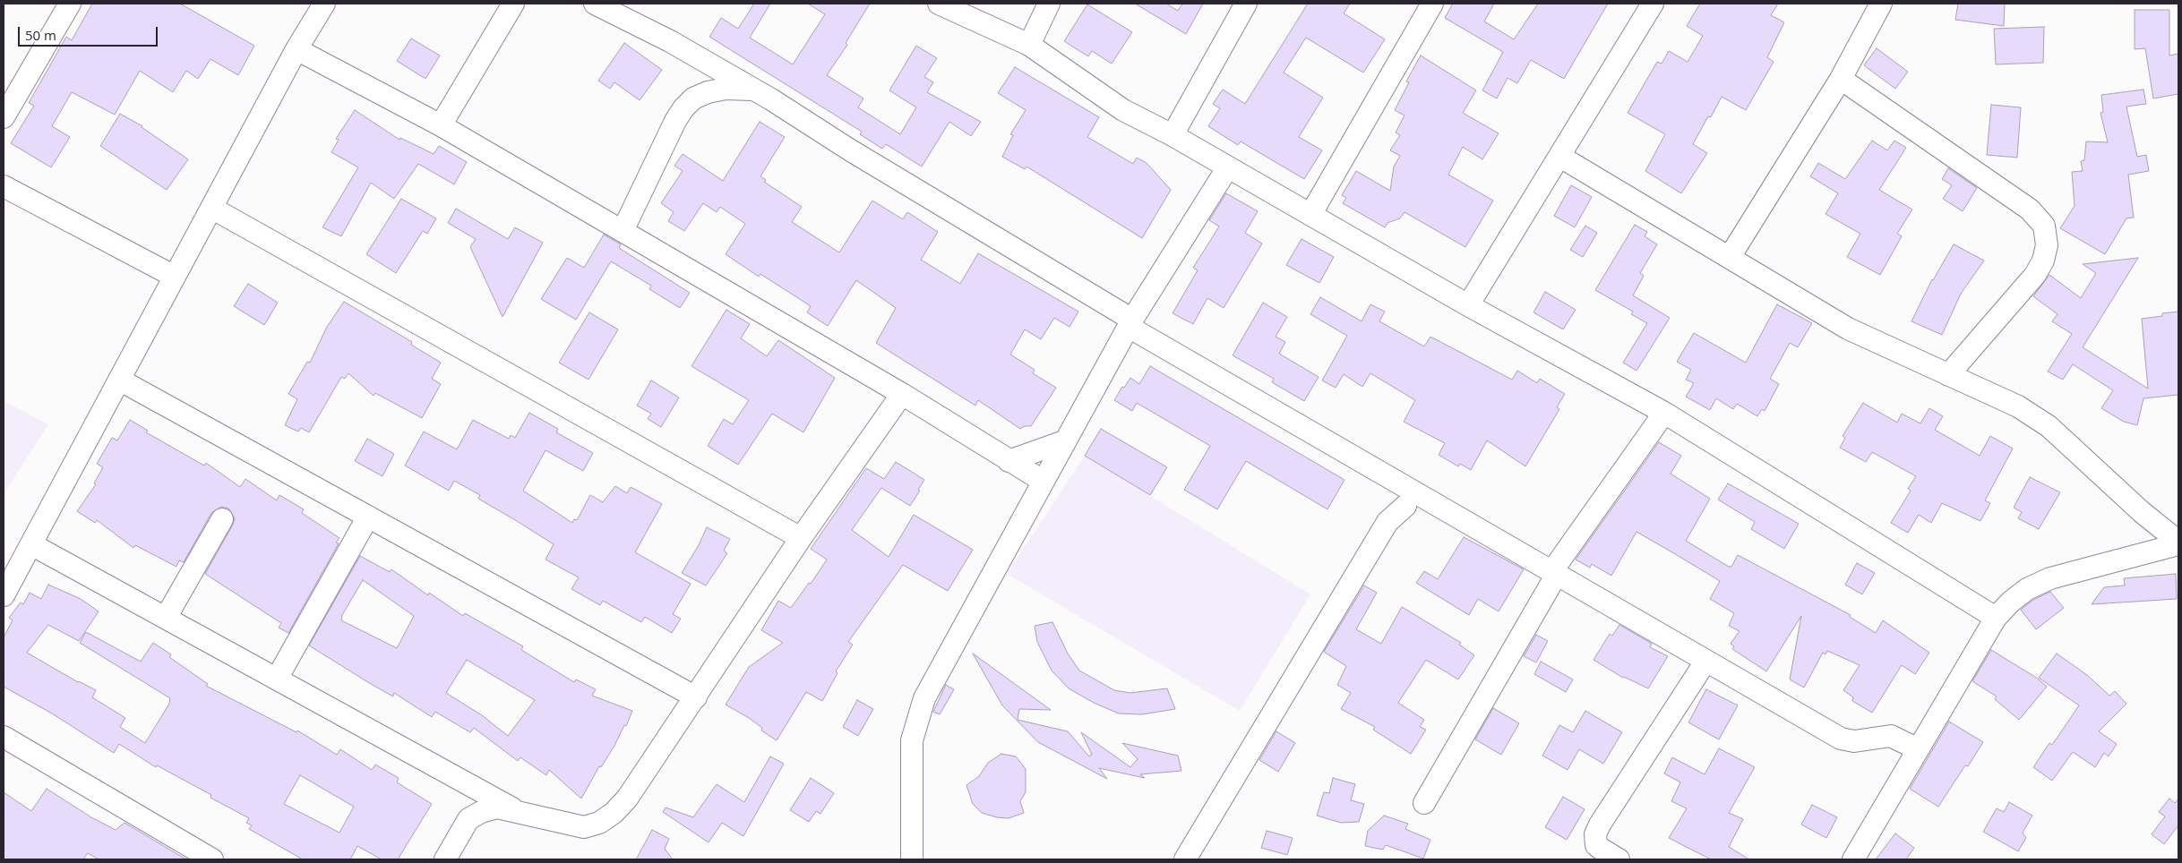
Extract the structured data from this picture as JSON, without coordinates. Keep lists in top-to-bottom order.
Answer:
{
  "scale_bar": "50 m"
}
